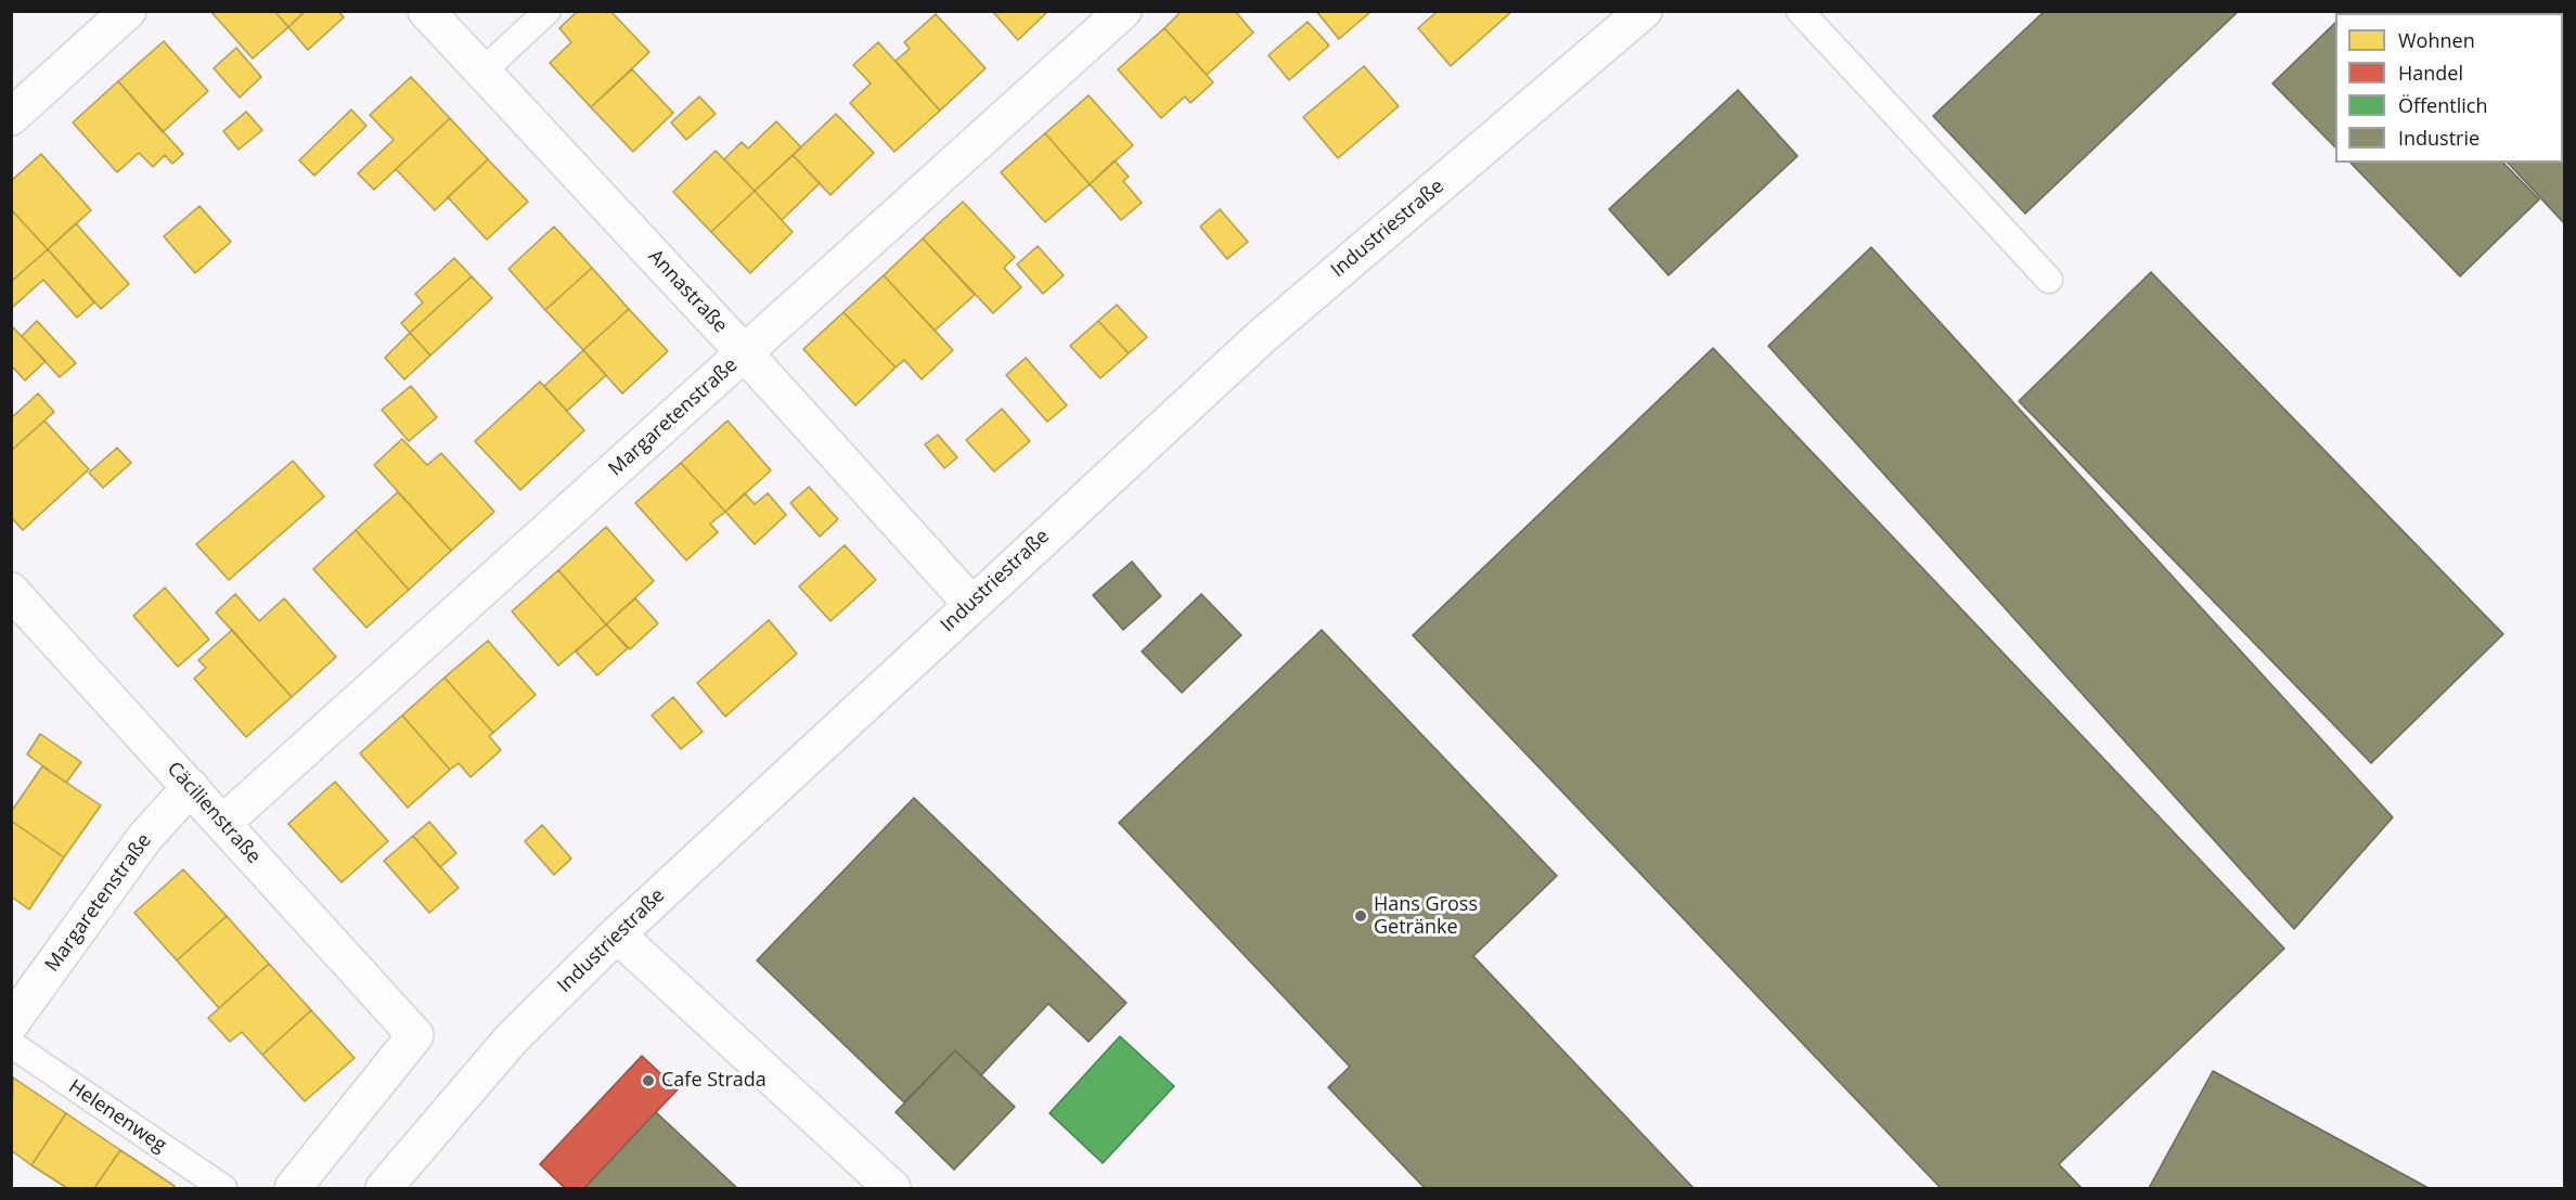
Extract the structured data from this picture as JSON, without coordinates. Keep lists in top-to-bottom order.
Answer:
{
  "streets": {
    "street": [
      "Industriestraße",
      "Annastraße",
      "Margaretenstraße",
      "Cäcilienstraße"
    ],
    "lane": ["Helenenweg"]
  },
  "crossings": [
    ["Industriestraße", "Annastraße"],
    ["Annastraße", "Margaretenstraße"],
    ["Margaretenstraße", "Cäcilienstraße"]
  ],
  "places": ["Hans Gross Getränke", "Cafe Strada"],
  "legend": [
    "Wohnen",
    "Handel",
    "Öffentlich",
    "Industrie"
  ]
}
